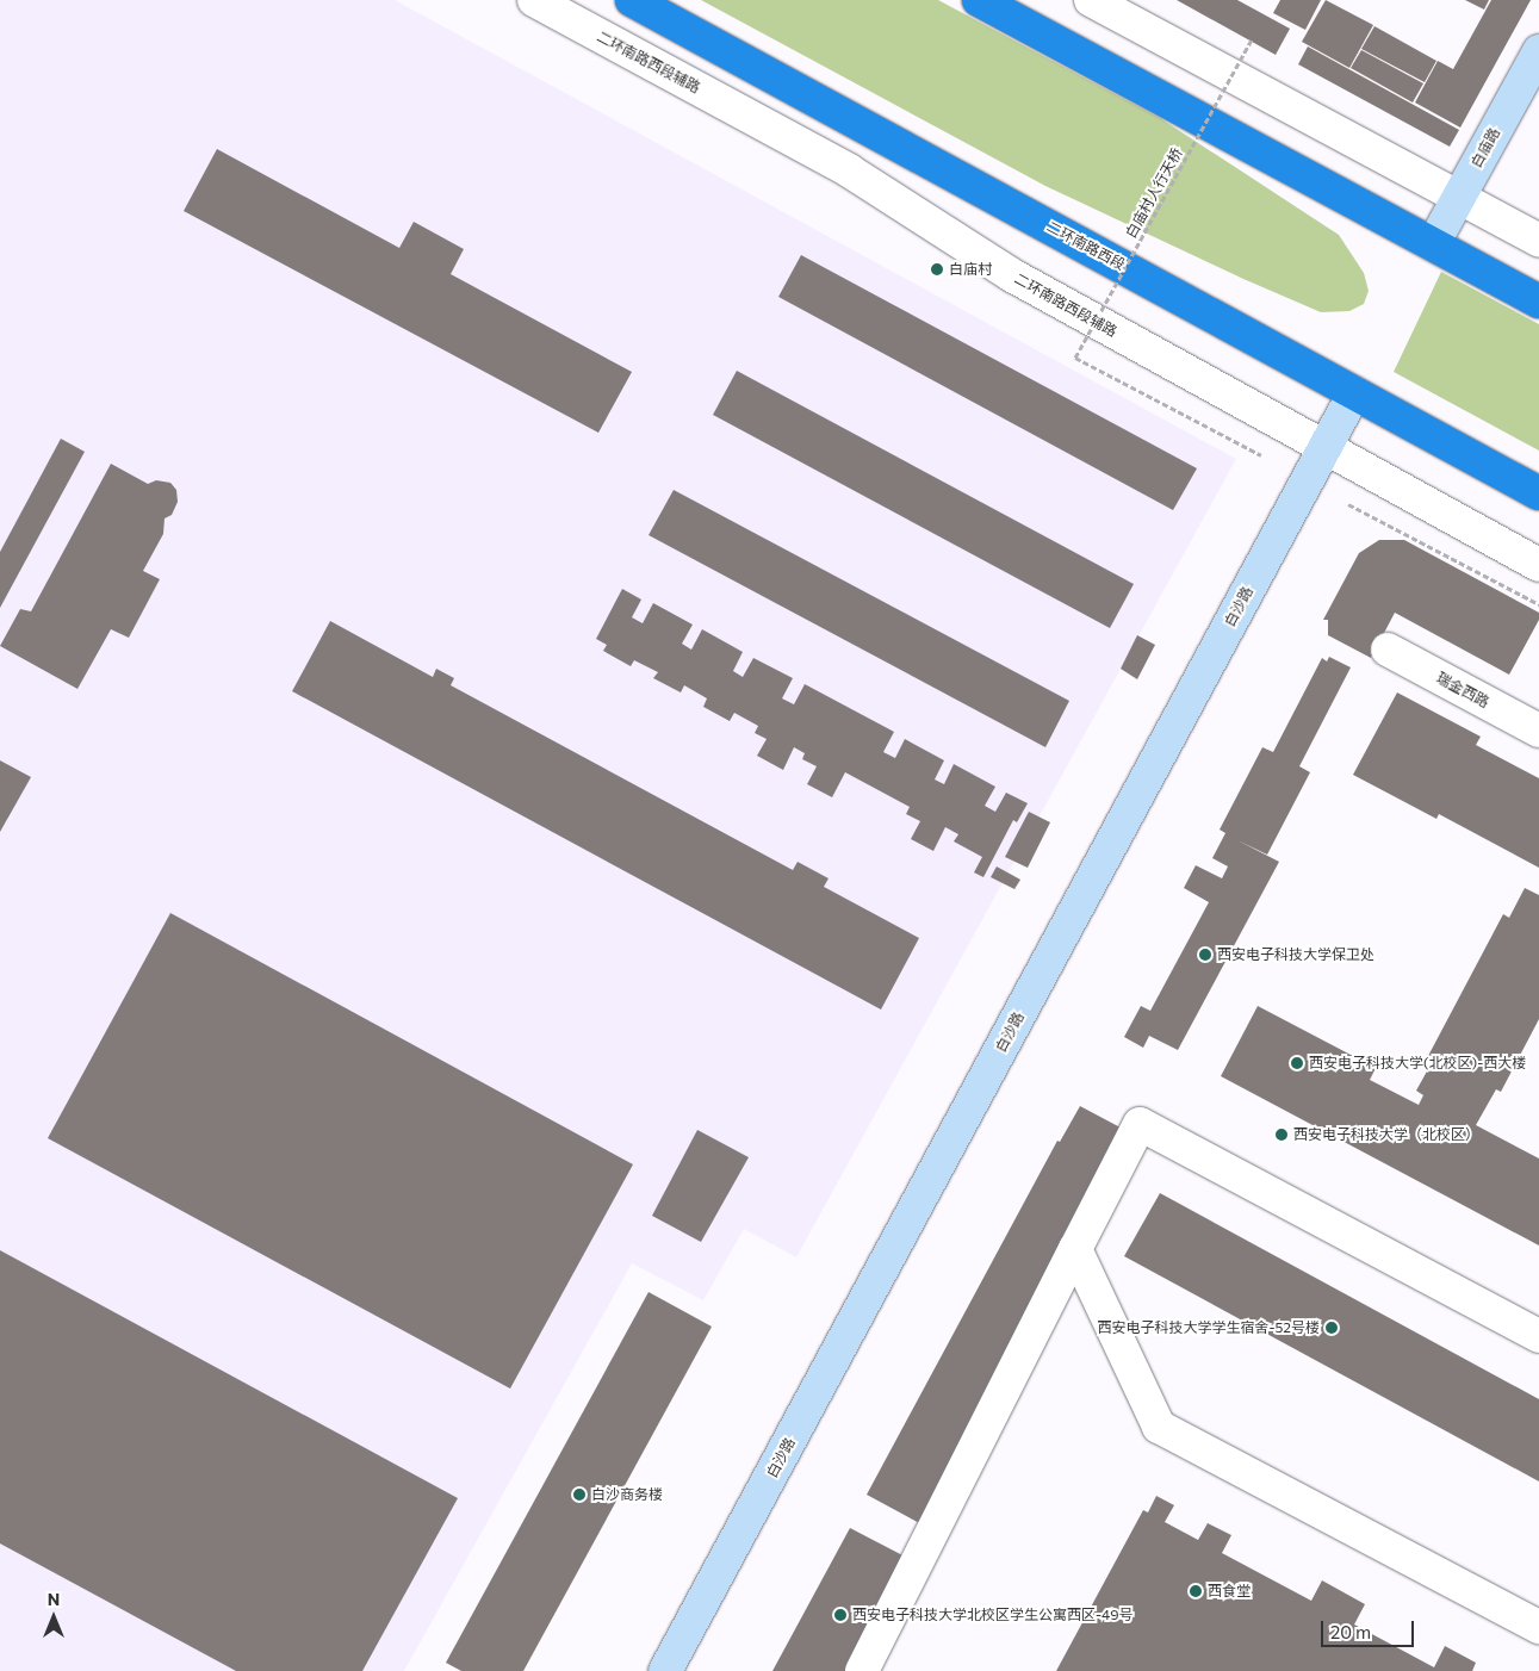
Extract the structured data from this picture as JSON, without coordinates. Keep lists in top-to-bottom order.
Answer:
{
  "streets": {
    "highway": ["二环南路西段"],
    "street": [
      "二环南路西段辅路",
      "白庙路",
      "白沙路",
      "瑞金西路"
    ],
    "path": ["白庙村人行天桥"]
  },
  "crossings": [
    ["二环南路西段辅路", "白沙路"],
    ["二环南路西段", "白沙路"]
  ],
  "places": [
    "白庙村",
    "西安电子科技大学保卫处",
    "西安电子科技大学(北校区)-西大楼",
    "西安电子科技大学（北校区）",
    "西安电子科技大学学生宿舍-52号楼",
    "白沙商务楼",
    "西食堂",
    "西安电子科技大学北校区学生公寓西区-49号"
  ],
  "scale_bar": "20 m",
  "north": "top"
}
